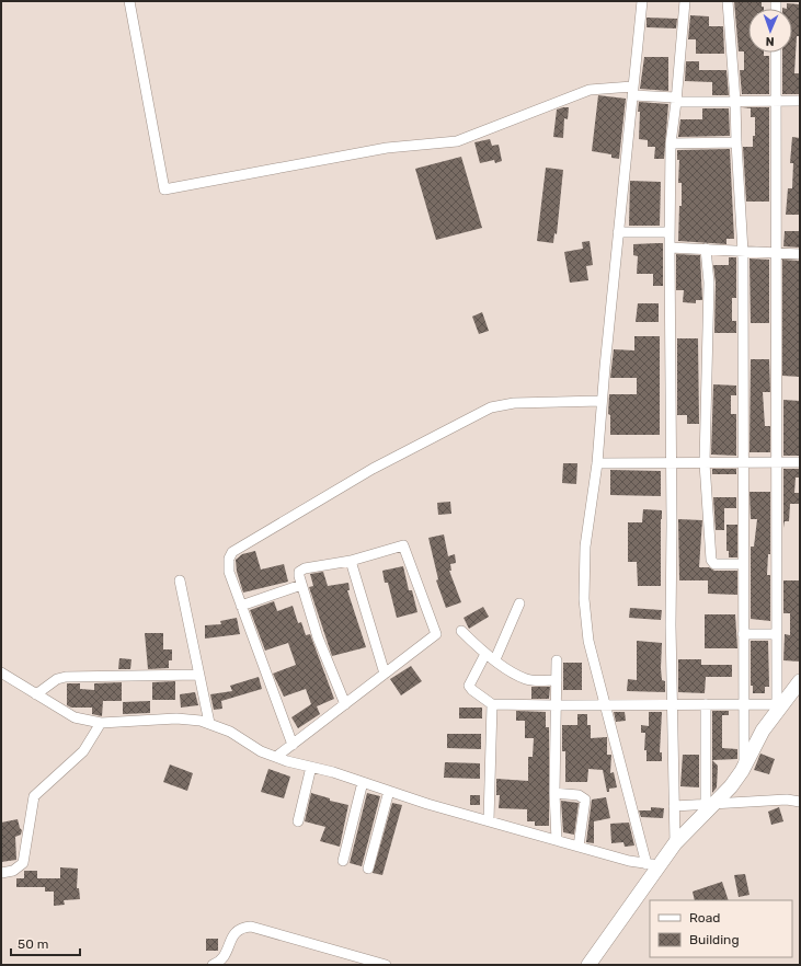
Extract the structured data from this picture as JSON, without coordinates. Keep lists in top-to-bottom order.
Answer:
{
  "legend": ["Road", "Building"],
  "scale_bar": "50 m",
  "north": "bottom"
}
